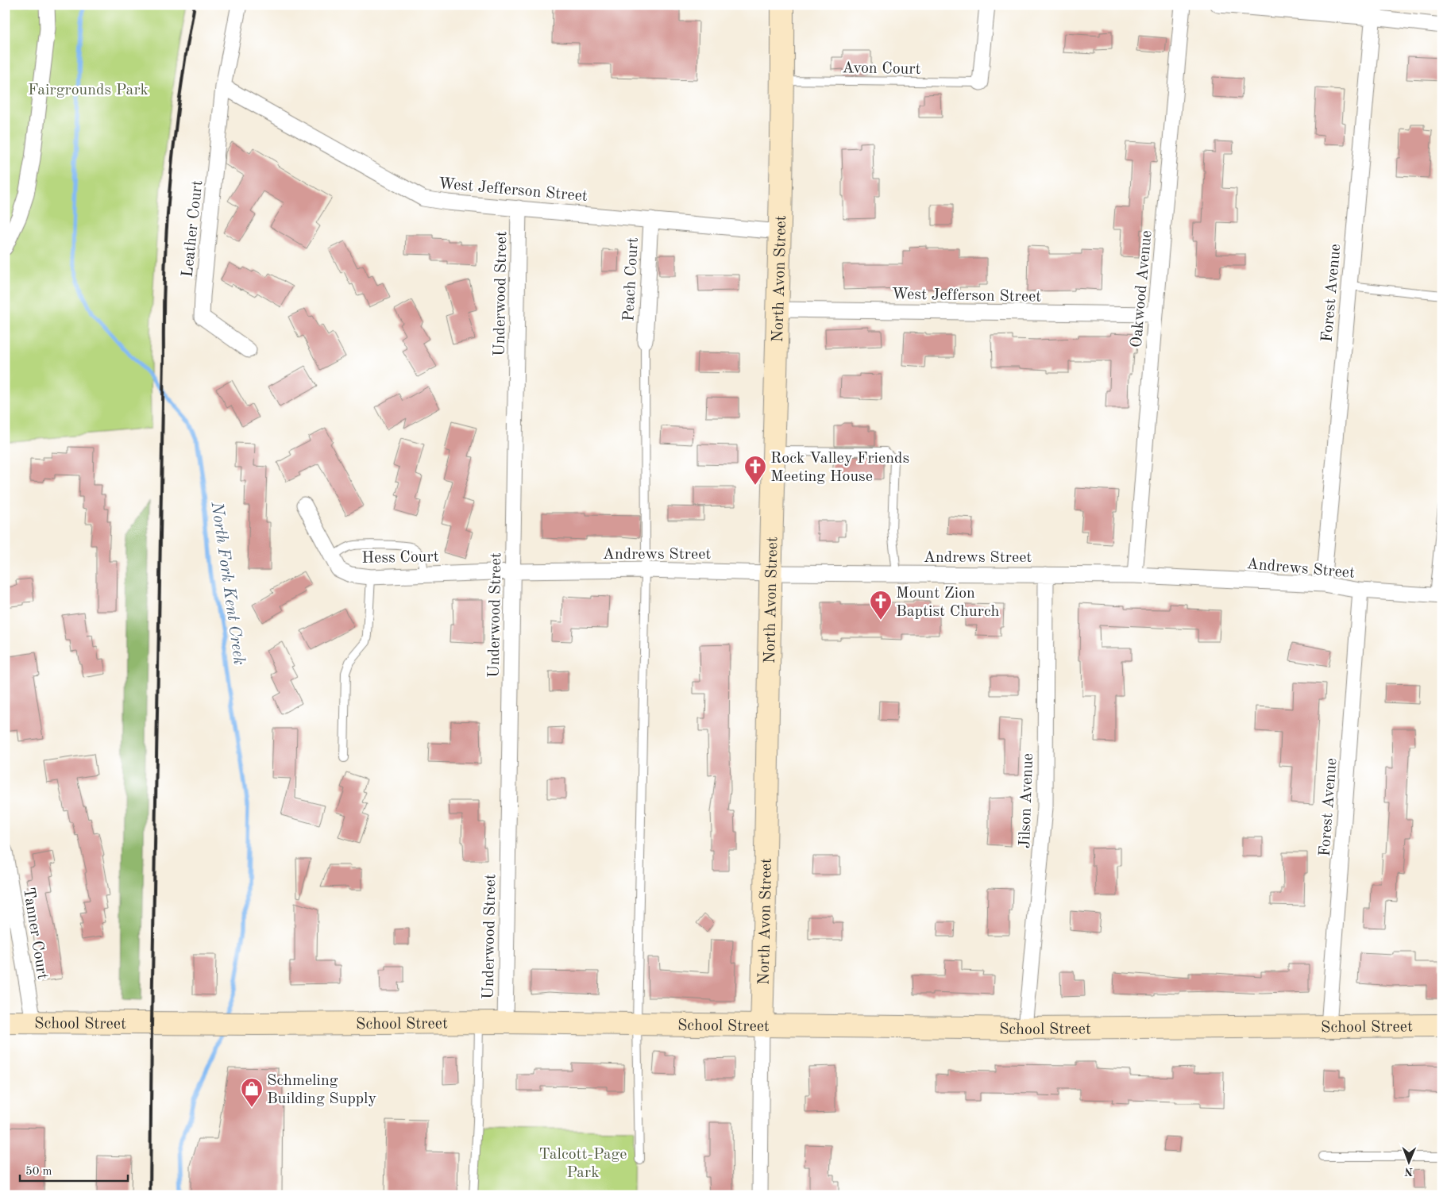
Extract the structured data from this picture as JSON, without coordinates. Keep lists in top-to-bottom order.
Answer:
{
  "streets": {
    "main road": ["North Avon Street", "School Street"],
    "street": [
      "West Jefferson Street",
      "Leather Court",
      "Peach Court",
      "Oakwood Avenue",
      "Forest Avenue",
      "Underwood Street",
      "Andrews Street",
      "Hess Court",
      "Jilson Avenue",
      "Tanner Court"
    ],
    "lane": ["Avon Court"]
  },
  "crossings": [
    ["Avon Court", "North Avon Street"],
    ["West Jefferson Street", "Leather Court"],
    ["West Jefferson Street", "North Avon Street"],
    ["West Jefferson Street", "Peach Court"],
    ["West Jefferson Street", "Oakwood Avenue"],
    ["West Jefferson Street", "Underwood Street"],
    ["North Avon Street", "Andrews Street"],
    ["North Avon Street", "School Street"],
    ["Oakwood Avenue", "Andrews Street"],
    ["Forest Avenue", "Andrews Street"],
    ["Forest Avenue", "School Street"],
    ["Underwood Street", "Andrews Street"],
    ["Underwood Street", "Hess Court"],
    ["Underwood Street", "School Street"],
    ["Andrews Street", "Hess Court"],
    ["Andrews Street", "Jilson Avenue"],
    ["Jilson Avenue", "School Street"],
    ["Tanner Court", "School Street"]
  ],
  "water": ["North Fork Kent Creek"],
  "parks": ["Fairgrounds Park", "Talcott-Page Park"],
  "places": {
    "church": ["Rock Valley Friends Meeting House", "Mount Zion Baptist Church"],
    "shop": ["Schmeling Building Supply"]
  },
  "scale_bar": "50 m",
  "north": "bottom"
}
